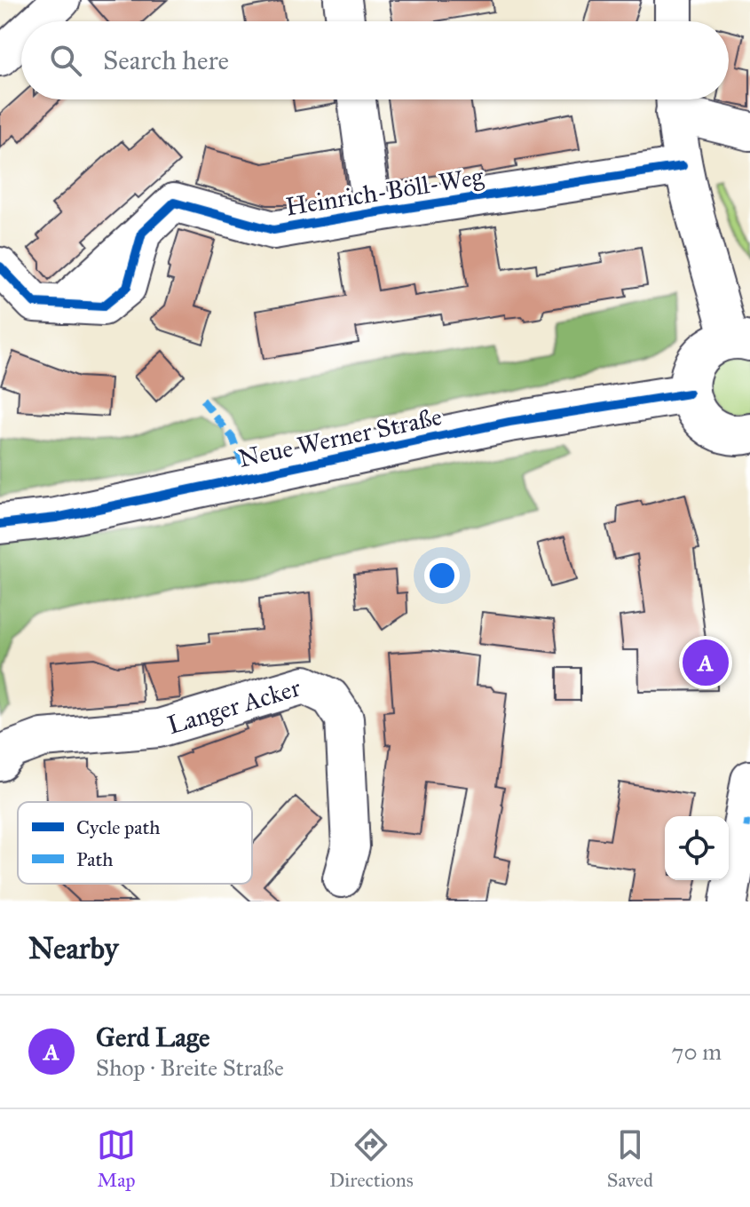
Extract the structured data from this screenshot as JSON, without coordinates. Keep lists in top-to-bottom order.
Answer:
{
  "streets": {
    "main road": ["Neue Werner Straße"],
    "street": ["Heinrich-Böll-Weg", "Langer Acker"]
  },
  "legend": ["Cycle path", "Path"],
  "page": {
    "search": "Search here",
    "pins": "A",
    "heading": "Nearby",
    "list": [
      {
        "mark": "A",
        "name": "Gerd Lage",
        "note": "Shop · Breite Straße",
        "value": "70 m"
      }
    ],
    "nav": ["Map", "Directions", "Saved"]
  }
}
